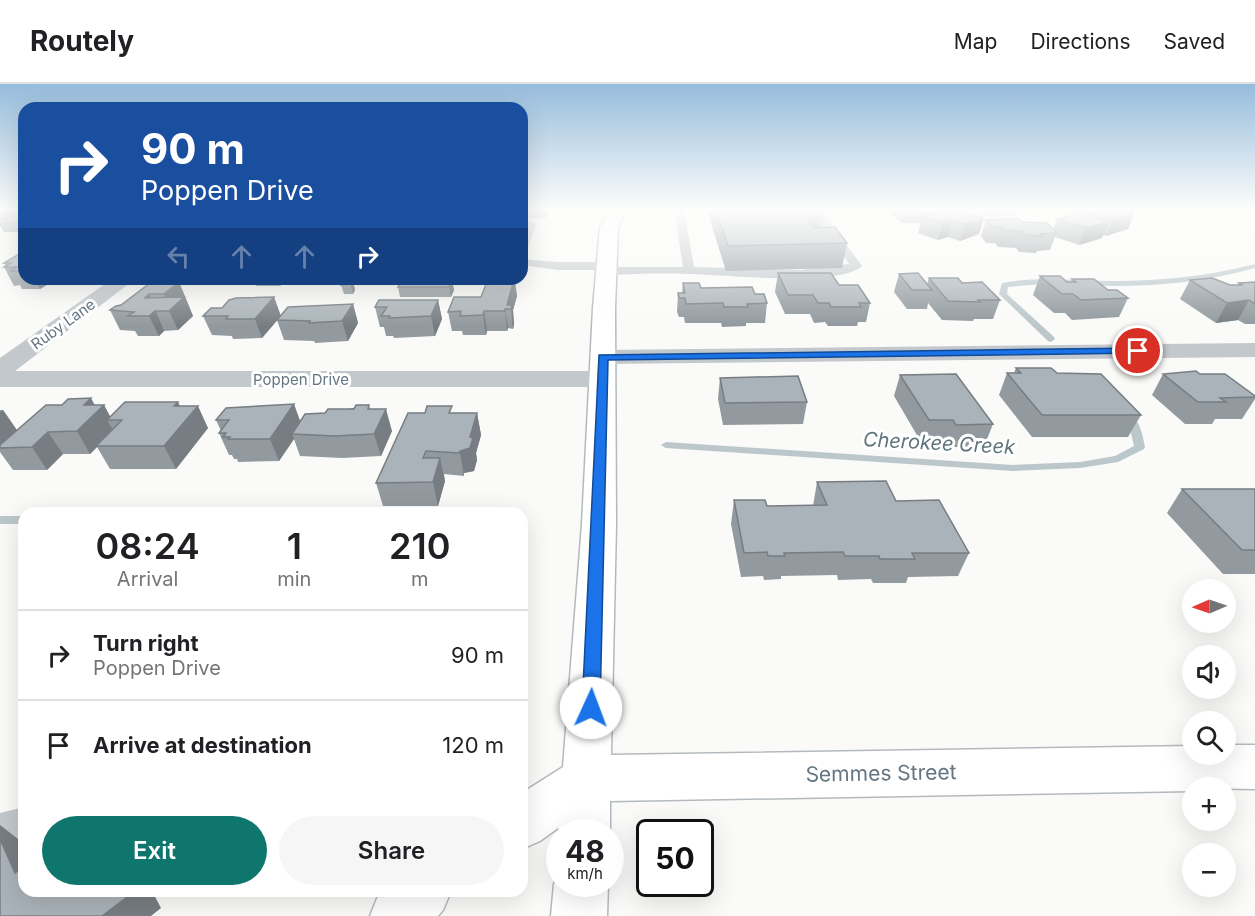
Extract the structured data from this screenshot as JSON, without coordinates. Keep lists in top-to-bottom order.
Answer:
{
  "streets": {
    "main road": ["Semmes Street"],
    "street": ["Ruby Lane", "Poppen Drive"]
  },
  "water": ["Cherokee Creek"],
  "north": "left",
  "page": {
    "header": "Routely",
    "nav": ["Map", "Directions", "Saved"],
    "turn": ["90 m", "Poppen Drive"],
    "eta": [
      "08:24",
      "Arrival",
      "1",
      "min",
      "210",
      "m"
    ],
    "map_buttons": ["+", "−"],
    "list": [
      {
        "name": "Turn right",
        "note": "Poppen Drive",
        "value": "90 m"
      },
      {
        "name": "Arrive at destination",
        "value": "120 m"
      }
    ],
    "buttons": ["Exit", "Share"],
    "speed": "48 km/h",
    "limit": "50"
  }
}
